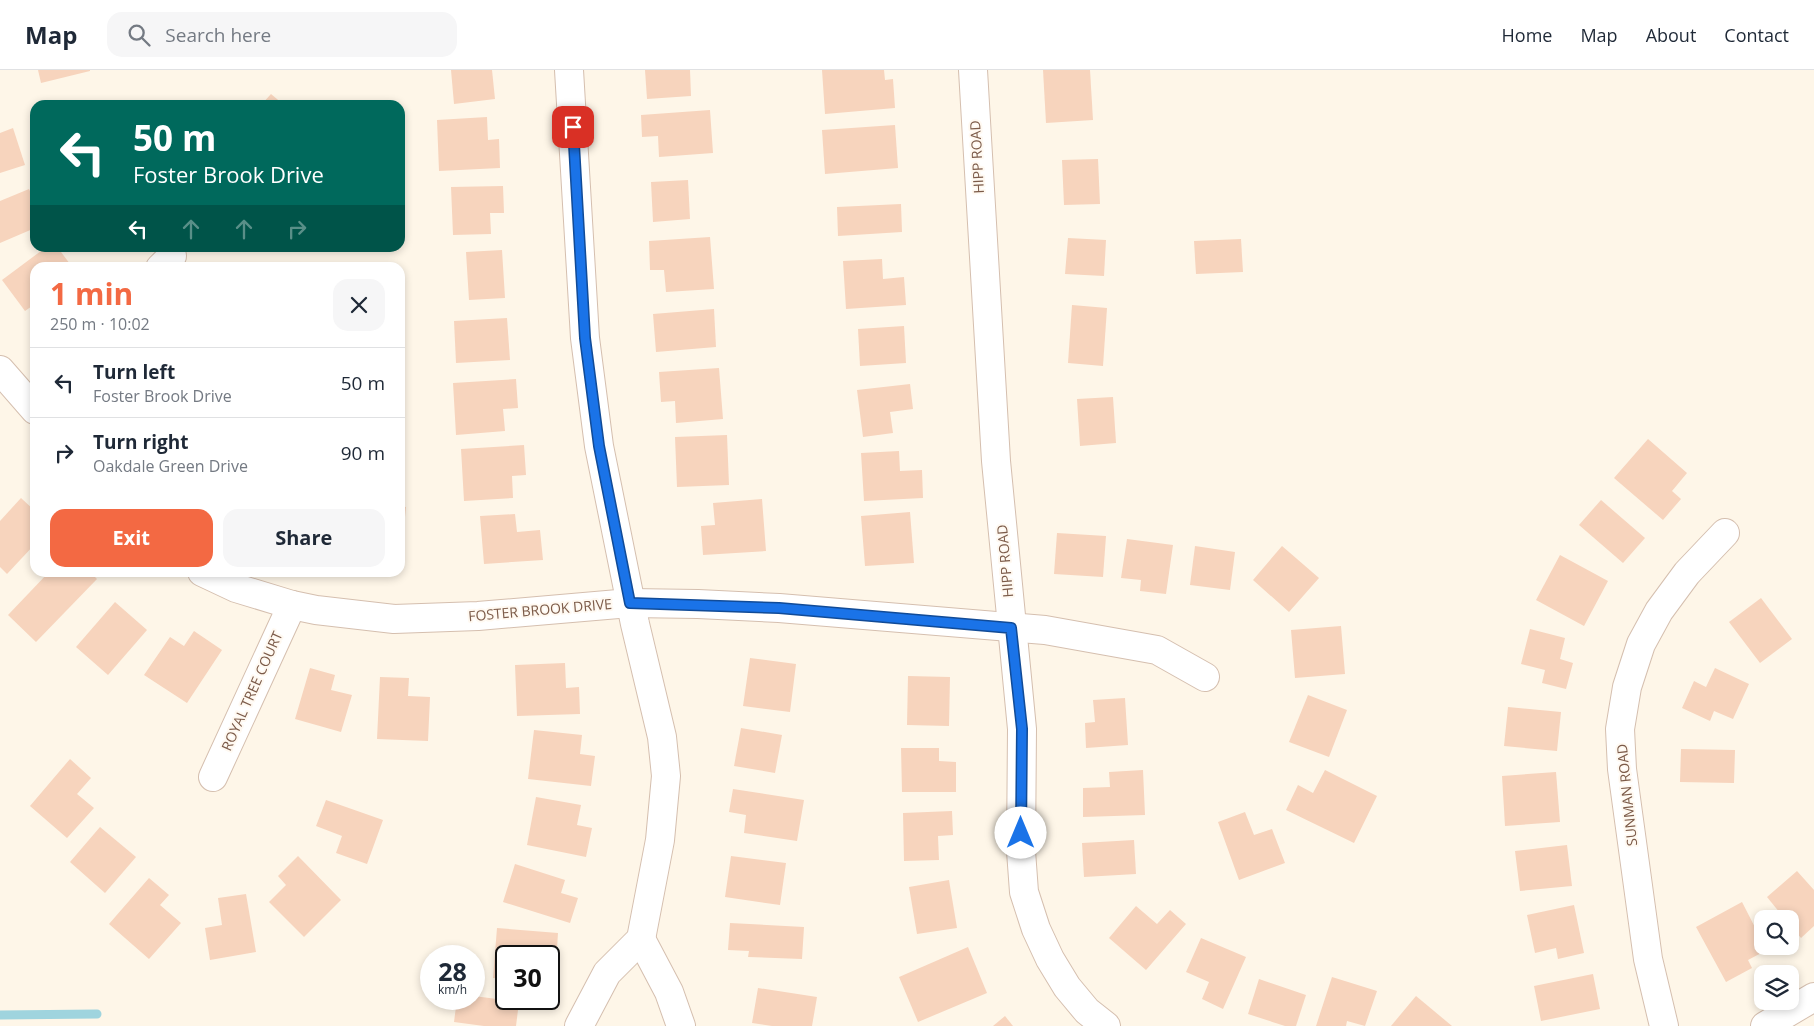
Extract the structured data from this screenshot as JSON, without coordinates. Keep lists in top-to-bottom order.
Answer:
{
  "streets": {
    "street": [
      "HIPP ROAD",
      "FOSTER BROOK DRIVE",
      "ROYAL TREE COURT",
      "SUNMAN ROAD"
    ]
  },
  "crossings": [
    ["HIPP ROAD", "FOSTER BROOK DRIVE"],
    ["FOSTER BROOK DRIVE", "ROYAL TREE COURT"]
  ],
  "page": {
    "header": "Map",
    "search": "Search here",
    "nav": [
      "Home",
      "Map",
      "About",
      "Contact"
    ],
    "turn": ["50 m", "Foster Brook Drive"],
    "heading": ["1 min", "250 m · 10:02"],
    "list": [
      {
        "name": "Turn left",
        "note": "Foster Brook Drive",
        "value": "50 m"
      },
      {
        "name": "Turn right",
        "note": "Oakdale Green Drive",
        "value": "90 m"
      }
    ],
    "buttons": ["Exit", "Share"],
    "speed": "28 km/h",
    "limit": "30"
  }
}
